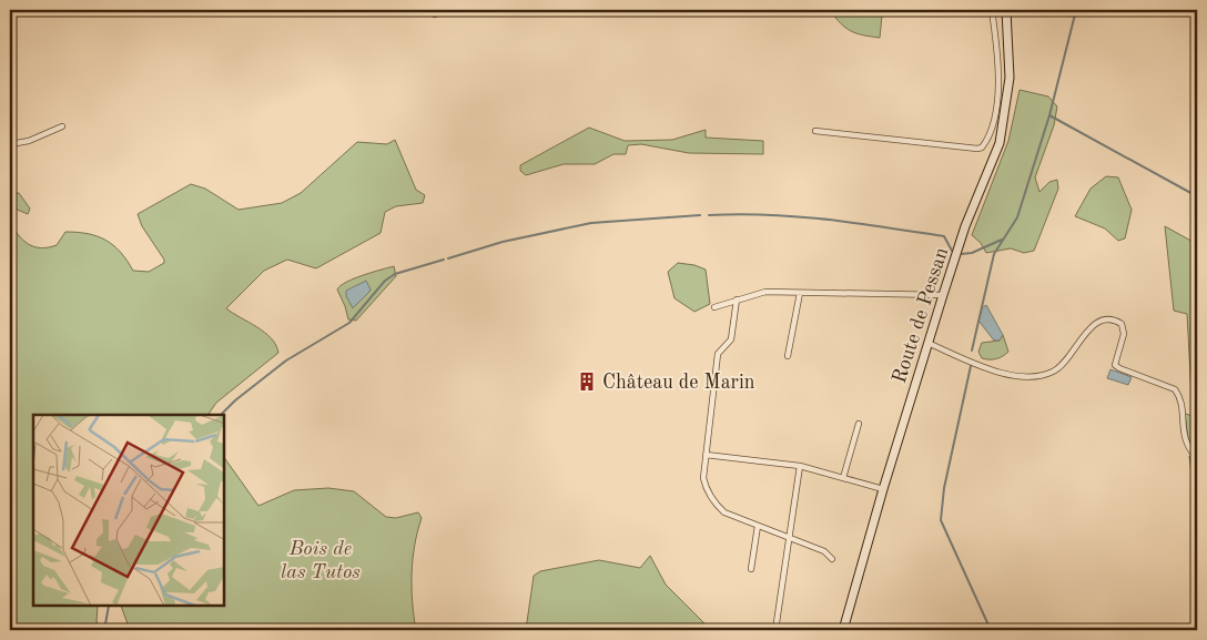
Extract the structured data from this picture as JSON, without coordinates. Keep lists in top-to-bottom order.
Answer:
{
  "streets": {
    "main road": ["Route de Pessan"]
  },
  "parks": ["Bois de las Tutos"],
  "places": {
    "building": ["Château de Marin"]
  }
}
